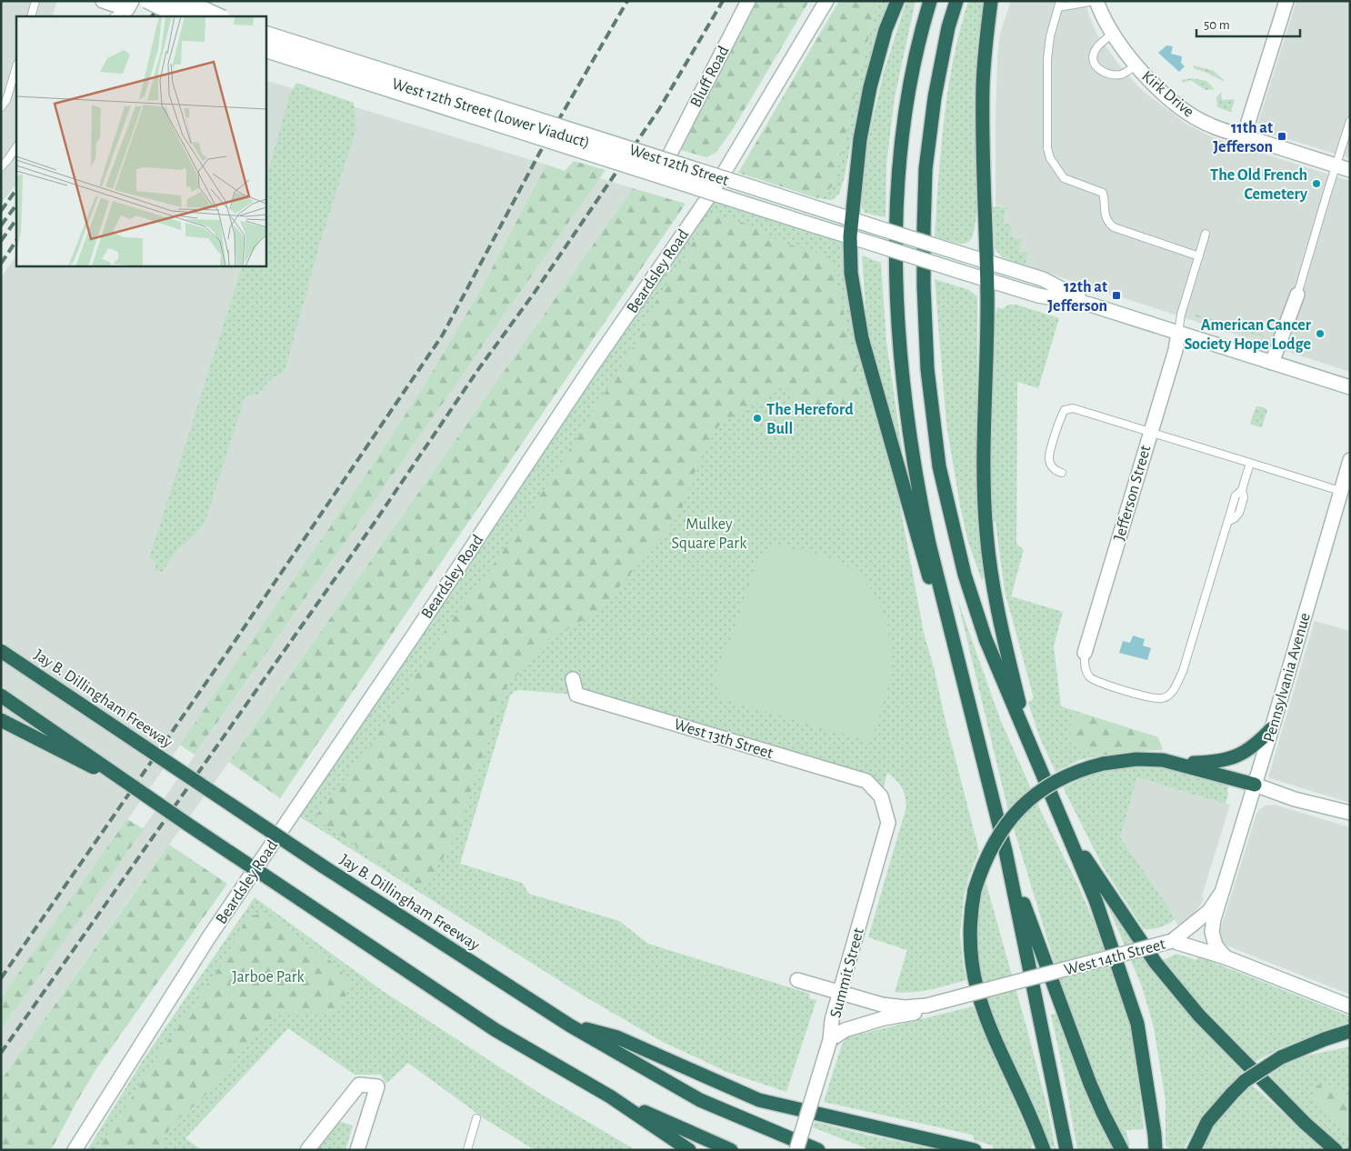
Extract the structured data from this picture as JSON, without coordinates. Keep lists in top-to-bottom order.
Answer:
{
  "streets": {
    "highway": ["Jay B. Dillingham Freeway"],
    "street": [
      "Bluff Road",
      "Kirk Drive",
      "West 12th Street (Lower Viaduct)",
      "West 12th Street",
      "Beardsley Road",
      "Jefferson Street",
      "Pennsylvania Avenue",
      "West 13th Street",
      "West 14th Street",
      "Summit Street"
    ]
  },
  "crossings": [
    ["West 12th Street (Lower Viaduct)", "Beardsley Road"],
    ["West 12th Street", "Jefferson Street"],
    ["Pennsylvania Avenue", "West 14th Street"],
    ["West 13th Street", "Summit Street"],
    ["West 14th Street", "Summit Street"]
  ],
  "parks": ["Mulkey Square Park", "Jarboe Park"],
  "places": {
    "transit": ["11th at Jefferson", "12th at Jefferson"],
    "other": ["The Old French Cemetery", "American Cancer Society Hope Lodge", "The Hereford Bull"]
  },
  "scale_bar": "50 m"
}
